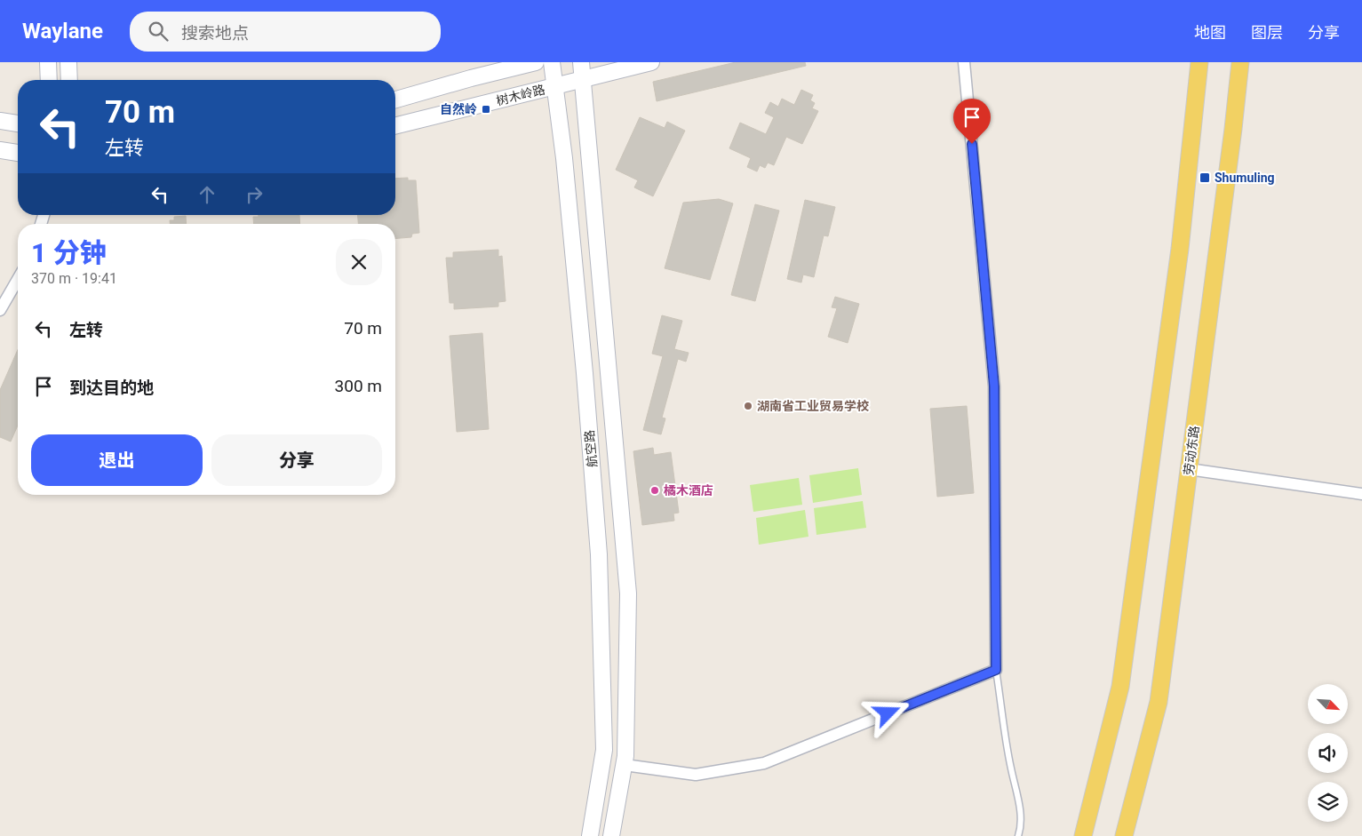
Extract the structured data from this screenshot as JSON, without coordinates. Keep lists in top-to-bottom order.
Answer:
{
  "streets": {
    "main road": ["劳动东路"],
    "street": ["树木岭路", "航空路"]
  },
  "crossings": [
    ["树木岭路", "航空路"]
  ],
  "places": {
    "transit": ["自然岭", "Shumuling"],
    "other": ["湖南省工业贸易学校", "橘木酒店"]
  },
  "north": "bottom right",
  "page": {
    "header": "Waylane",
    "search": "搜索地点",
    "nav": ["地图", "图层", "分享"],
    "turn": ["70 m", "左转"],
    "heading": ["1 分钟", "370 m · 19:41"],
    "list": [
      {
        "name": "左转",
        "value": "70 m"
      },
      {
        "name": "到达目的地",
        "value": "300 m"
      }
    ],
    "buttons": ["退出", "分享"]
  }
}
